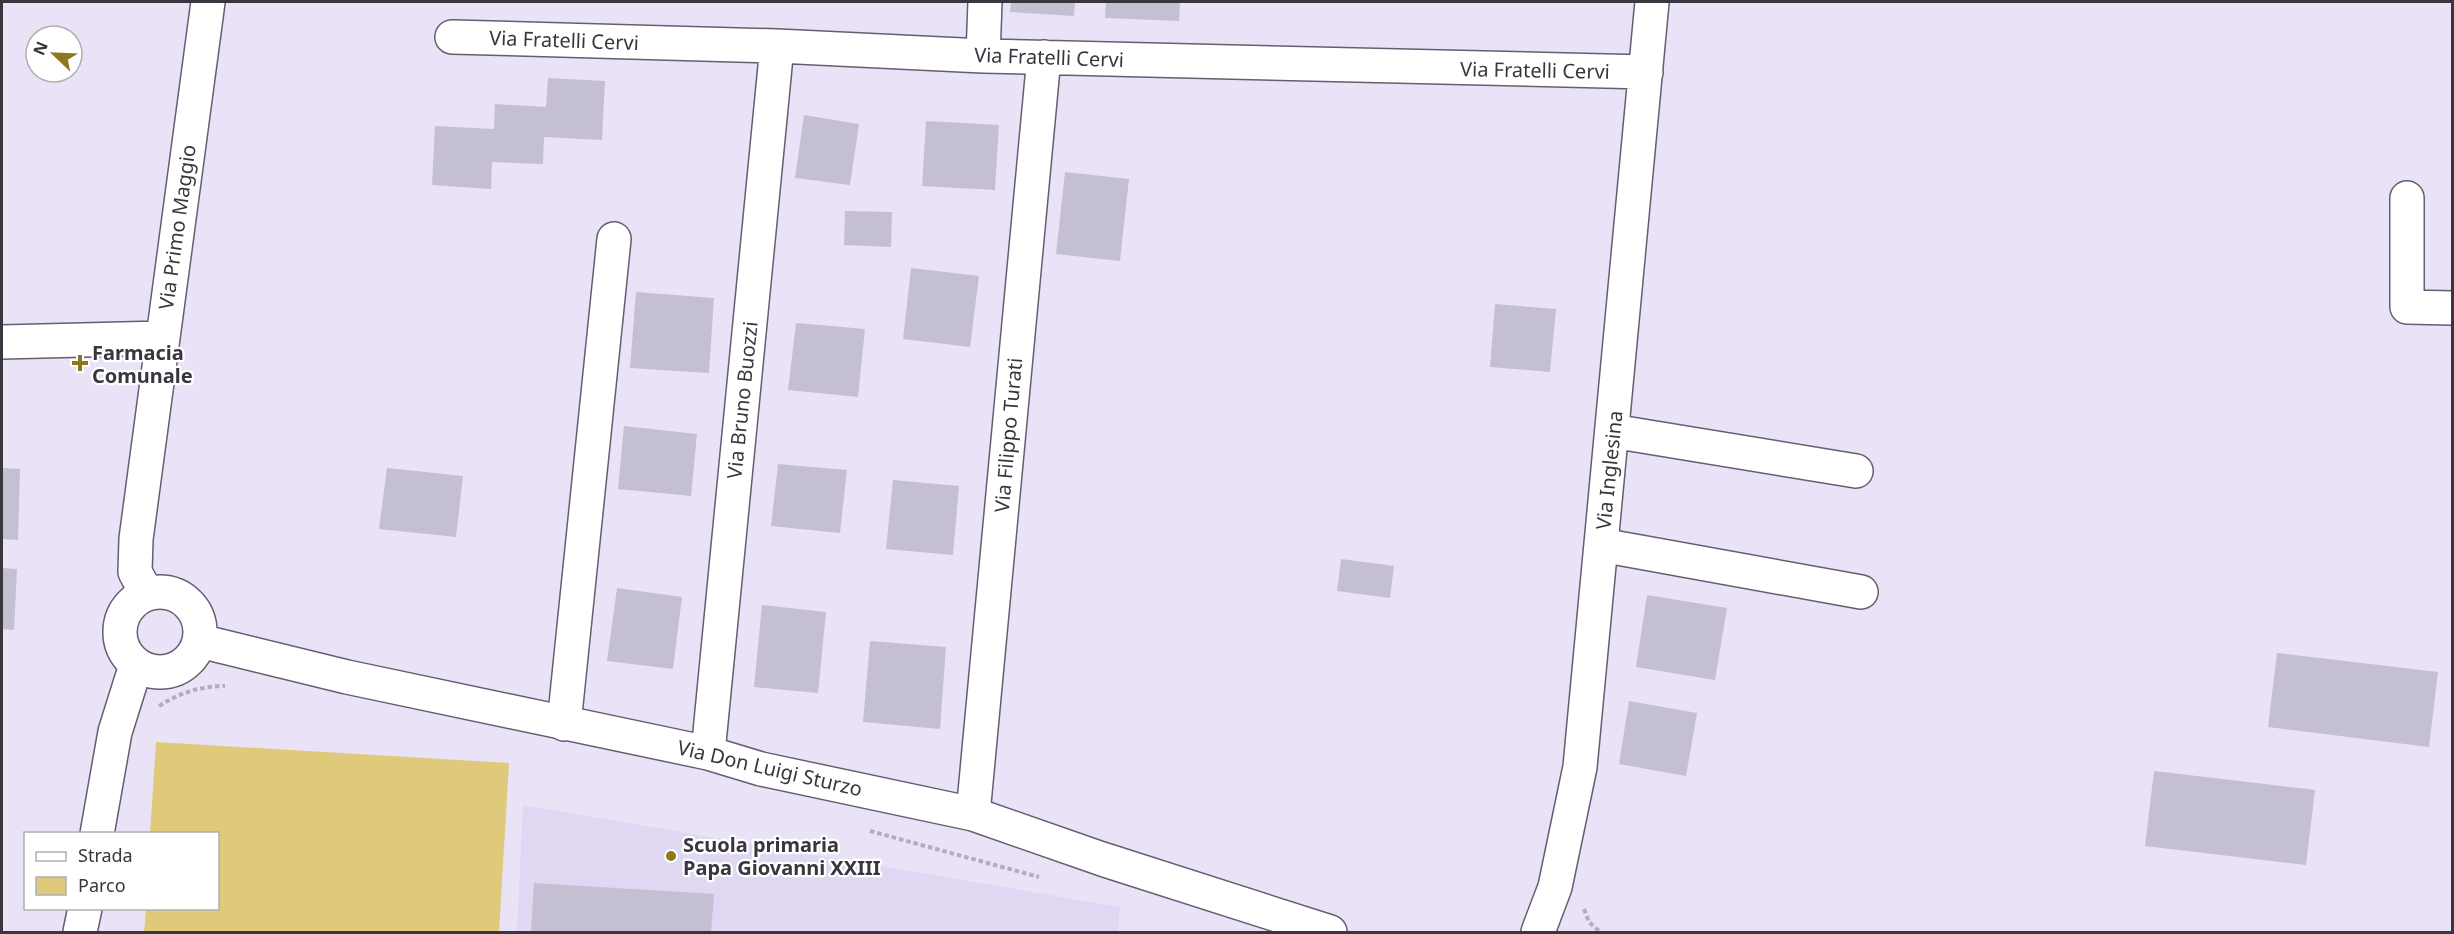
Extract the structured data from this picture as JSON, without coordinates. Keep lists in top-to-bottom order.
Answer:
{
  "streets": {
    "street": [
      "Via Fratelli Cervi",
      "Via Primo Maggio",
      "Via Bruno Buozzi",
      "Via Filippo Turati",
      "Via Inglesina",
      "Via Don Luigi Sturzo"
    ]
  },
  "crossings": [
    ["Via Fratelli Cervi", "Via Bruno Buozzi"],
    ["Via Fratelli Cervi", "Via Filippo Turati"],
    ["Via Fratelli Cervi", "Via Inglesina"],
    ["Via Primo Maggio", "Via Don Luigi Sturzo"],
    ["Via Bruno Buozzi", "Via Don Luigi Sturzo"],
    ["Via Filippo Turati", "Via Don Luigi Sturzo"]
  ],
  "places": {
    "health": ["Farmacia Comunale"],
    "other": ["Scuola primaria Papa Giovanni XXIII"]
  },
  "legend": ["Strada", "Parco"],
  "north": "top left"
}
